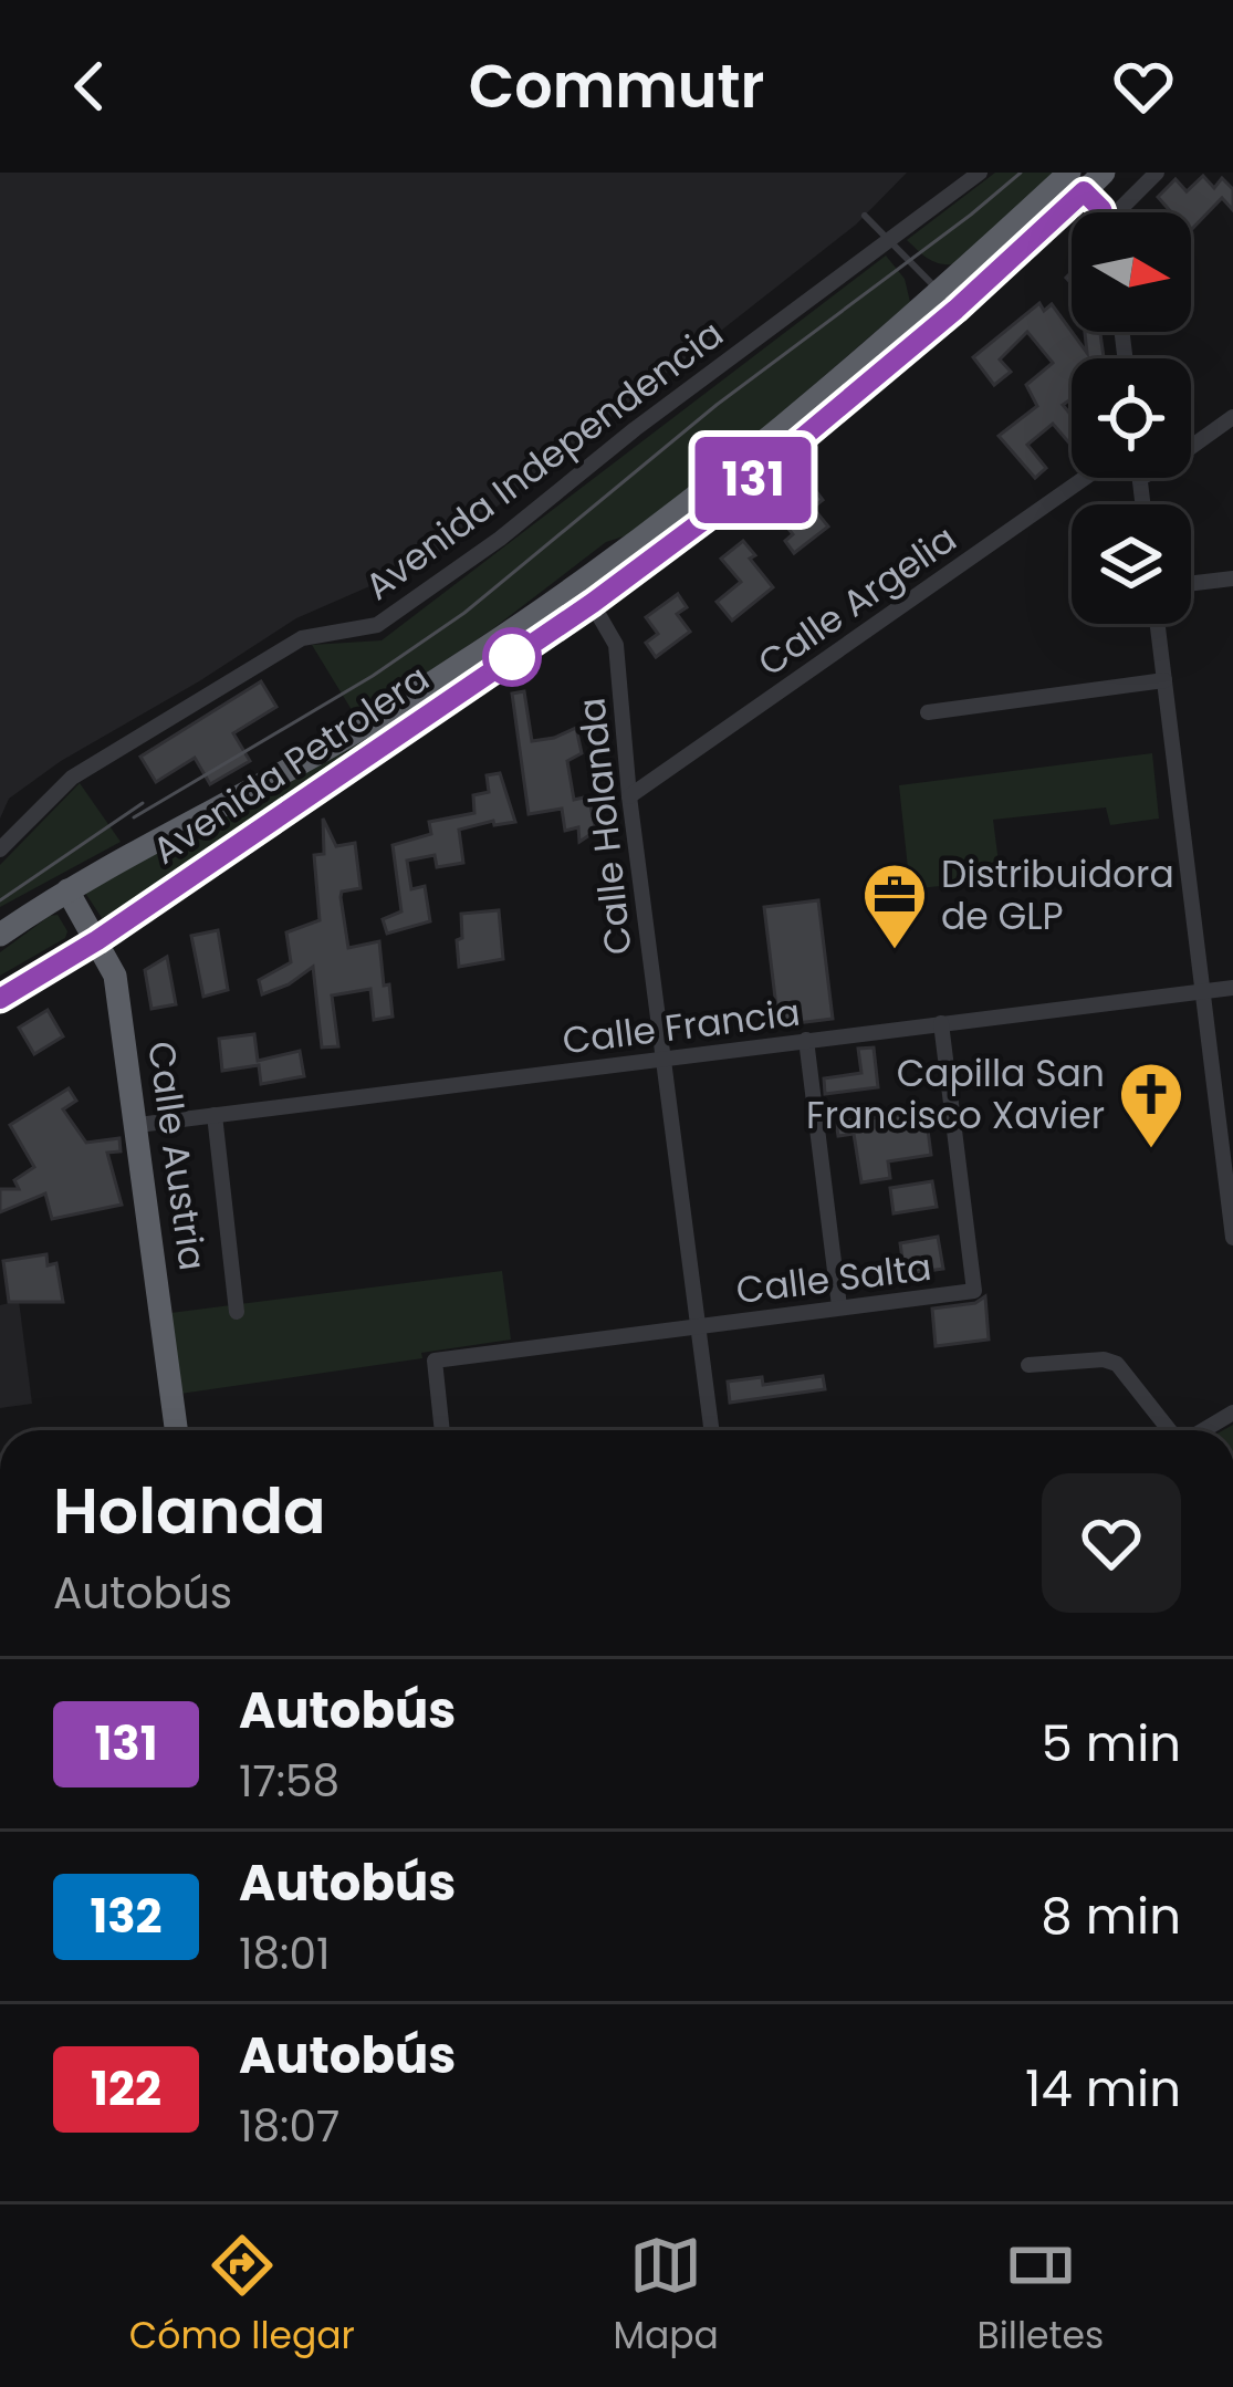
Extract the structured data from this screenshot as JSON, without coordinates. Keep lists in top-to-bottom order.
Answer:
{
  "streets": {
    "highway": ["Avenida Petrolera", "Calle Austria"],
    "street": [
      "Avenida Independencia",
      "Calle Argelia",
      "Calle Holanda",
      "Calle Francia",
      "Calle Salta"
    ]
  },
  "crossings": [
    ["Calle Argelia", "Calle Holanda"],
    ["Avenida Petrolera", "Calle Holanda"],
    ["Avenida Petrolera", "Calle Austria"],
    ["Calle Holanda", "Calle Francia"],
    ["Calle Holanda", "Calle Salta"],
    ["Calle Francia", "Calle Austria"],
    ["Calle Francia", "Calle Salta"]
  ],
  "places": {
    "office": ["Distribuidora de GLP"],
    "church": ["Capilla San Francisco Xavier"]
  },
  "lines": ["bus line 131"],
  "north": "right",
  "page": {
    "header": "Commutr",
    "on_map": "131",
    "heading": ["Holanda", "Autobús"],
    "list": [
      {
        "mark": "131",
        "name": "Autobús",
        "note": "17:58",
        "value": "5 min"
      },
      {
        "mark": "132",
        "name": "Autobús",
        "note": "18:01",
        "value": "8 min"
      },
      {
        "mark": "122",
        "name": "Autobús",
        "note": "18:07",
        "value": "14 min"
      }
    ],
    "tabs": ["Cómo llegar", "Mapa", "Billetes"]
  }
}
